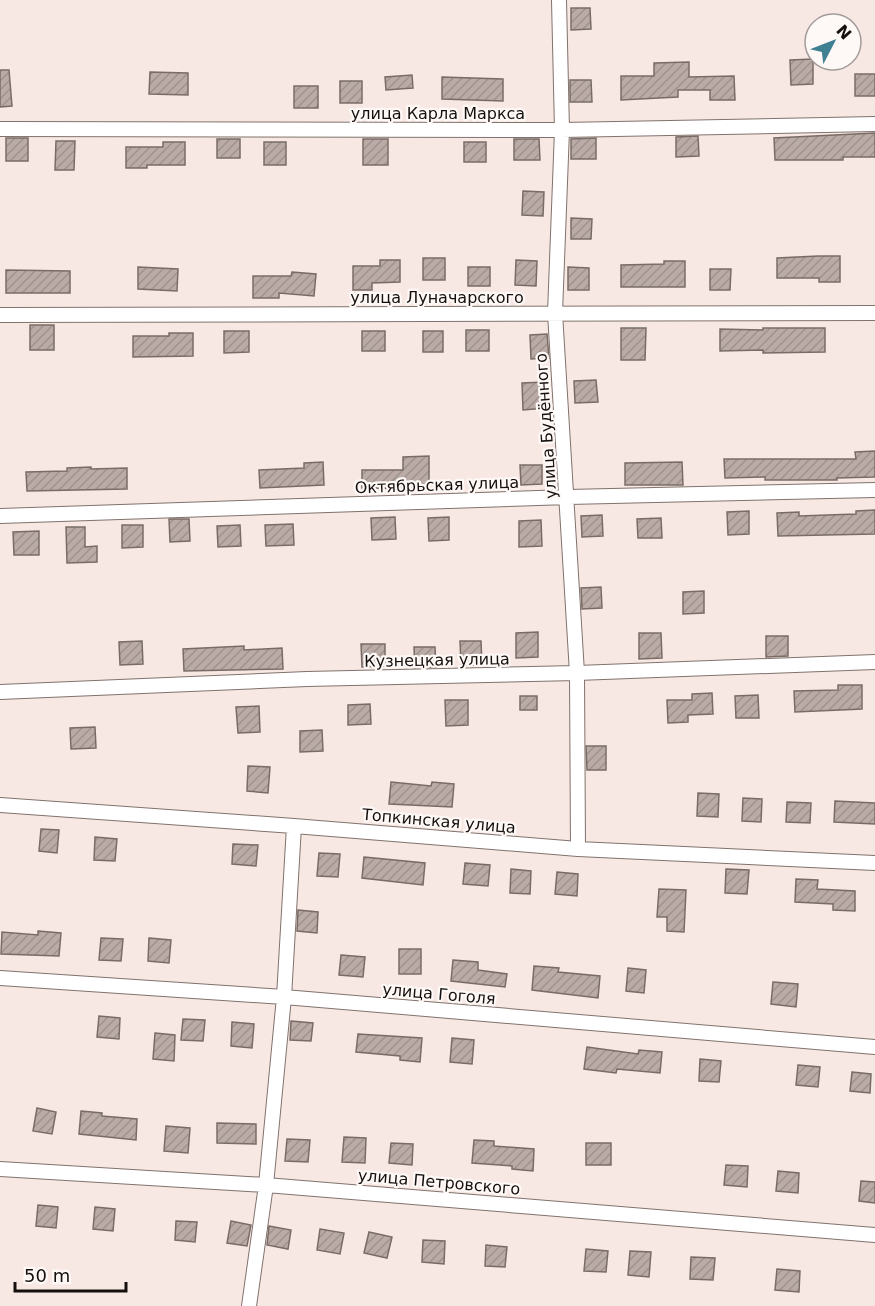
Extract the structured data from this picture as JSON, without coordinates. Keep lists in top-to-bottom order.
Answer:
{
  "streets": {
    "street": [
      "улица Карла Маркса",
      "улица Луначарского",
      "улица Будённого",
      "Октябрьская улица",
      "Кузнецкая улица",
      "Топкинская улица",
      "улица Гоголя",
      "улица Петровского"
    ]
  },
  "crossings": [
    ["улица Карла Маркса", "улица Будённого"],
    ["улица Луначарского", "улица Будённого"],
    ["улица Будённого", "Октябрьская улица"],
    ["улица Будённого", "Кузнецкая улица"],
    ["улица Будённого", "Топкинская улица"]
  ],
  "scale_bar": "50 m",
  "north": "top right"
}
